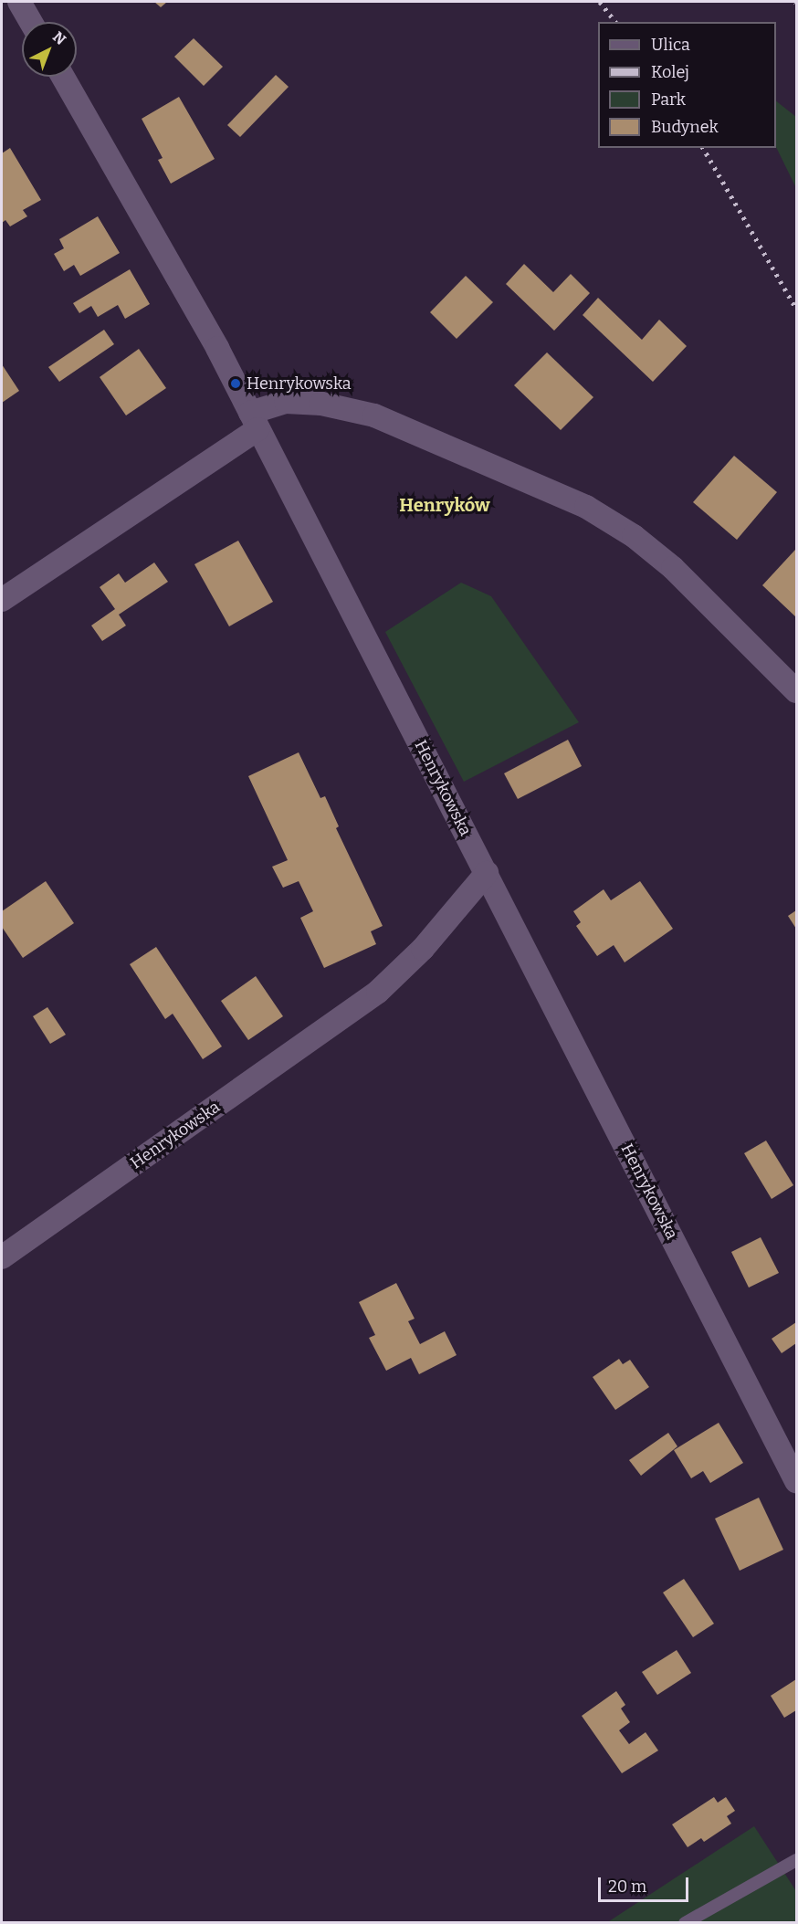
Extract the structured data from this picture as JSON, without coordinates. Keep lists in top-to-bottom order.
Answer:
{
  "streets": {
    "street": ["Henrykowska"]
  },
  "districts": ["Henryków"],
  "places": ["Henrykowska"],
  "legend": [
    "Ulica",
    "Kolej",
    "Park",
    "Budynek"
  ],
  "scale_bar": "20 m",
  "north": "top right"
}
